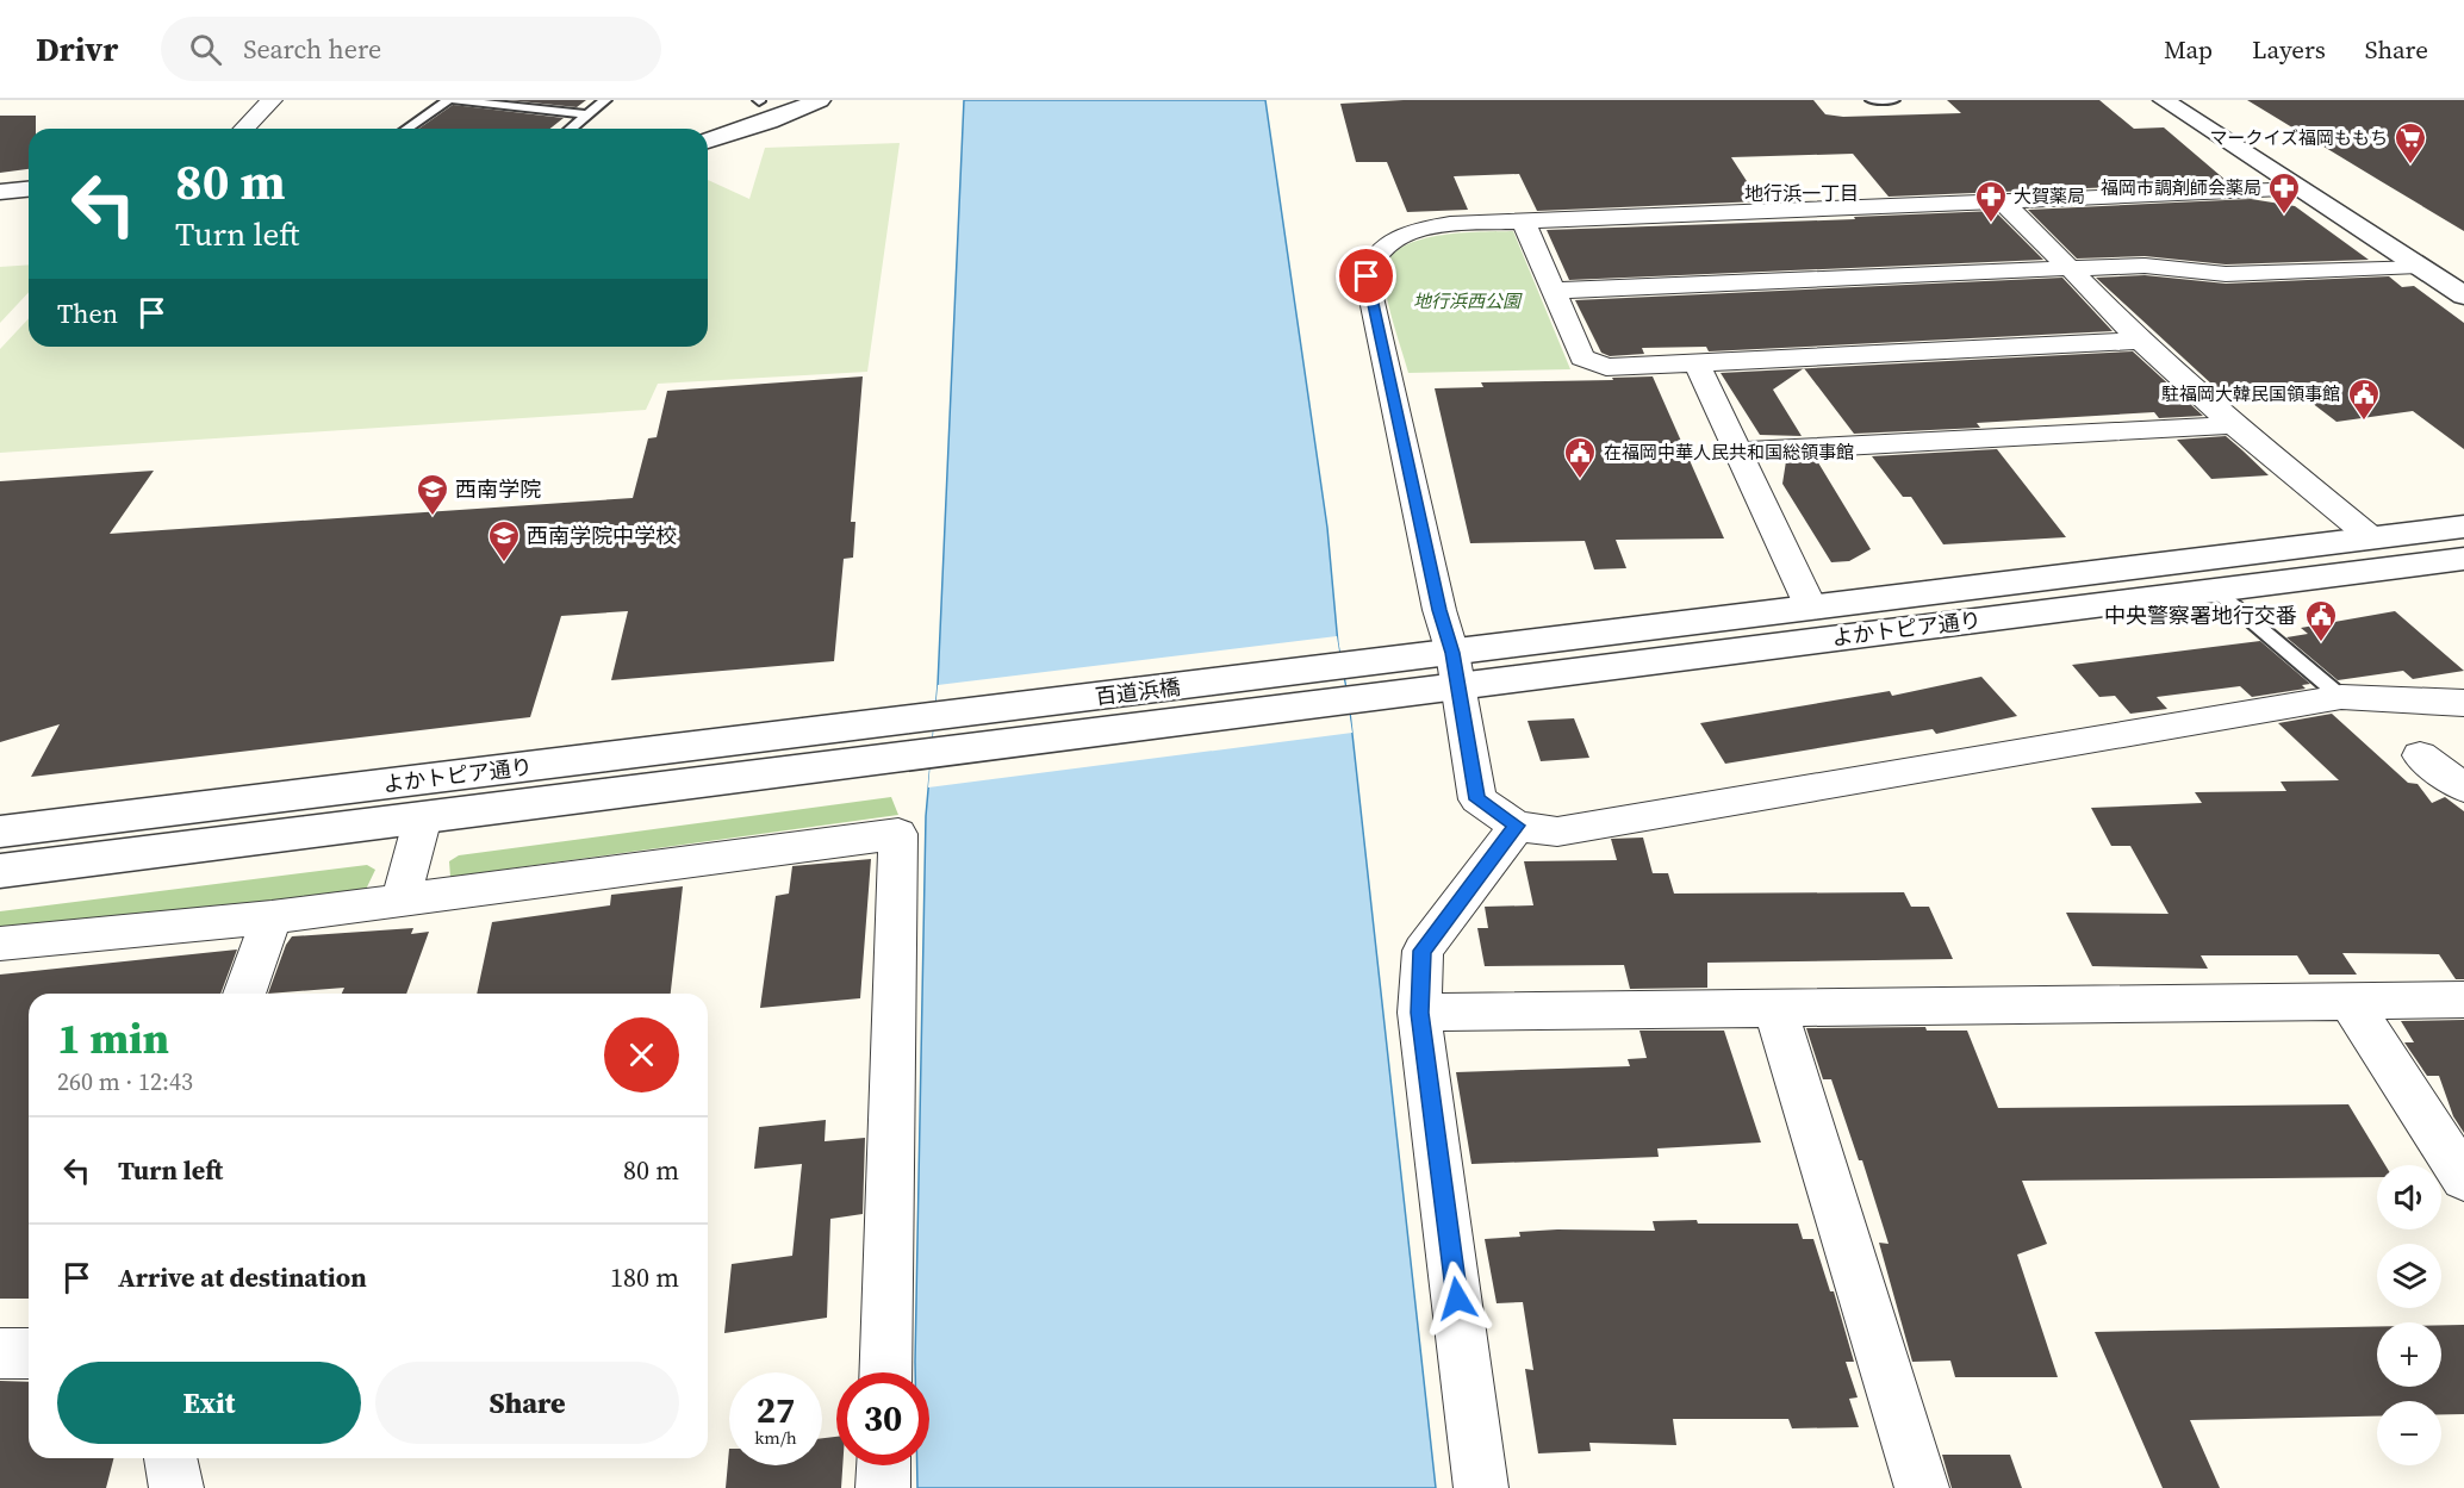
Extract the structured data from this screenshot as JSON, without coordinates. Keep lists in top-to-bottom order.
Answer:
{
  "streets": {
    "street": ["よかトピア通り", "百道浜橋"]
  },
  "crossings": [
    ["よかトピア通り", "百道浜橋"]
  ],
  "districts": ["地行浜一丁目"],
  "parks": ["地行浜西公園"],
  "places": {
    "supermarket": ["マークイズ福岡ももち"],
    "pharmacy": ["福岡市調剤師会薬局", "大賀薬局"],
    "public building": ["駐福岡大韓民国領事館", "在福岡中華人民共和国総領事館", "中央警察署地行交番"],
    "school or university": ["西南学院", "西南学院中学校"]
  },
  "page": {
    "header": "Drivr",
    "search": "Search here",
    "nav": ["Map", "Layers", "Share"],
    "turn": ["80 m", "Turn left"],
    "then": "Then",
    "heading": ["1 min", "260 m · 12:43"],
    "list": [
      {
        "name": "Turn left",
        "value": "80 m"
      },
      {
        "name": "Arrive at destination",
        "value": "180 m"
      }
    ],
    "map_buttons": ["+", "−"],
    "buttons": ["Exit", "Share"],
    "speed": "27 km/h",
    "limit": "30"
  }
}
